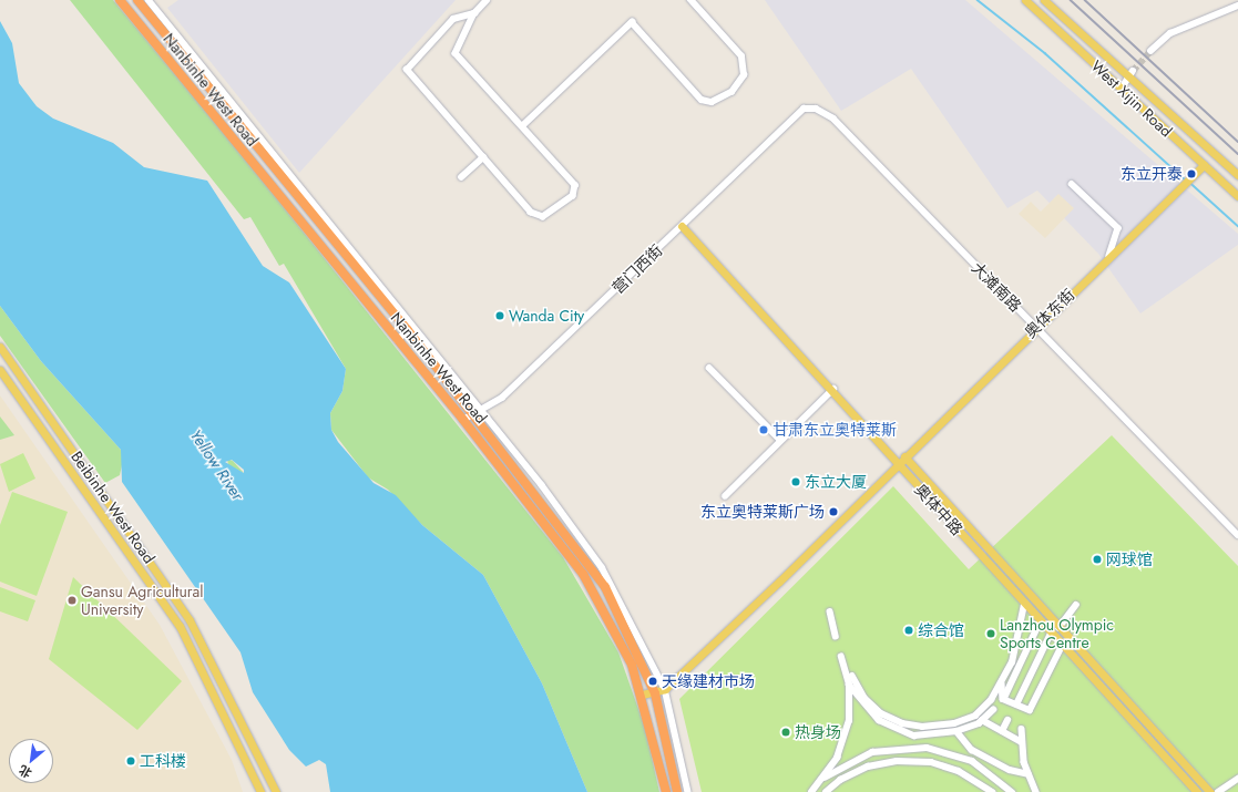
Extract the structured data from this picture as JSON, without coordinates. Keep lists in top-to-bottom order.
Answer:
{
  "streets": {
    "highway": ["Nanbinhe West Road"],
    "main road": [
      "West Xijin Road",
      "奥体东街",
      "Beibinhe West Road",
      "奥体中路"
    ],
    "street": ["营门西街", "大滩南路"]
  },
  "crossings": [
    ["Nanbinhe West Road", "营门西街"],
    ["Nanbinhe West Road", "奥体东街"],
    ["West Xijin Road", "奥体东街"],
    ["营门西街", "大滩南路"],
    ["营门西街", "奥体中路"],
    ["大滩南路", "奥体东街"],
    ["奥体东街", "奥体中路"]
  ],
  "water": ["Yellow River"],
  "places": [
    "东立开泰",
    "Wanda City",
    "甘肃东立奥特莱斯",
    "东立大厦",
    "东立奥特莱斯广场",
    "网球馆",
    "Gansu Agricultural University",
    "综合馆",
    "Lanzhou Olympic Sports Centre",
    "天缘建材市场",
    "热身场",
    "工科楼"
  ],
  "north": "bottom left"
}
